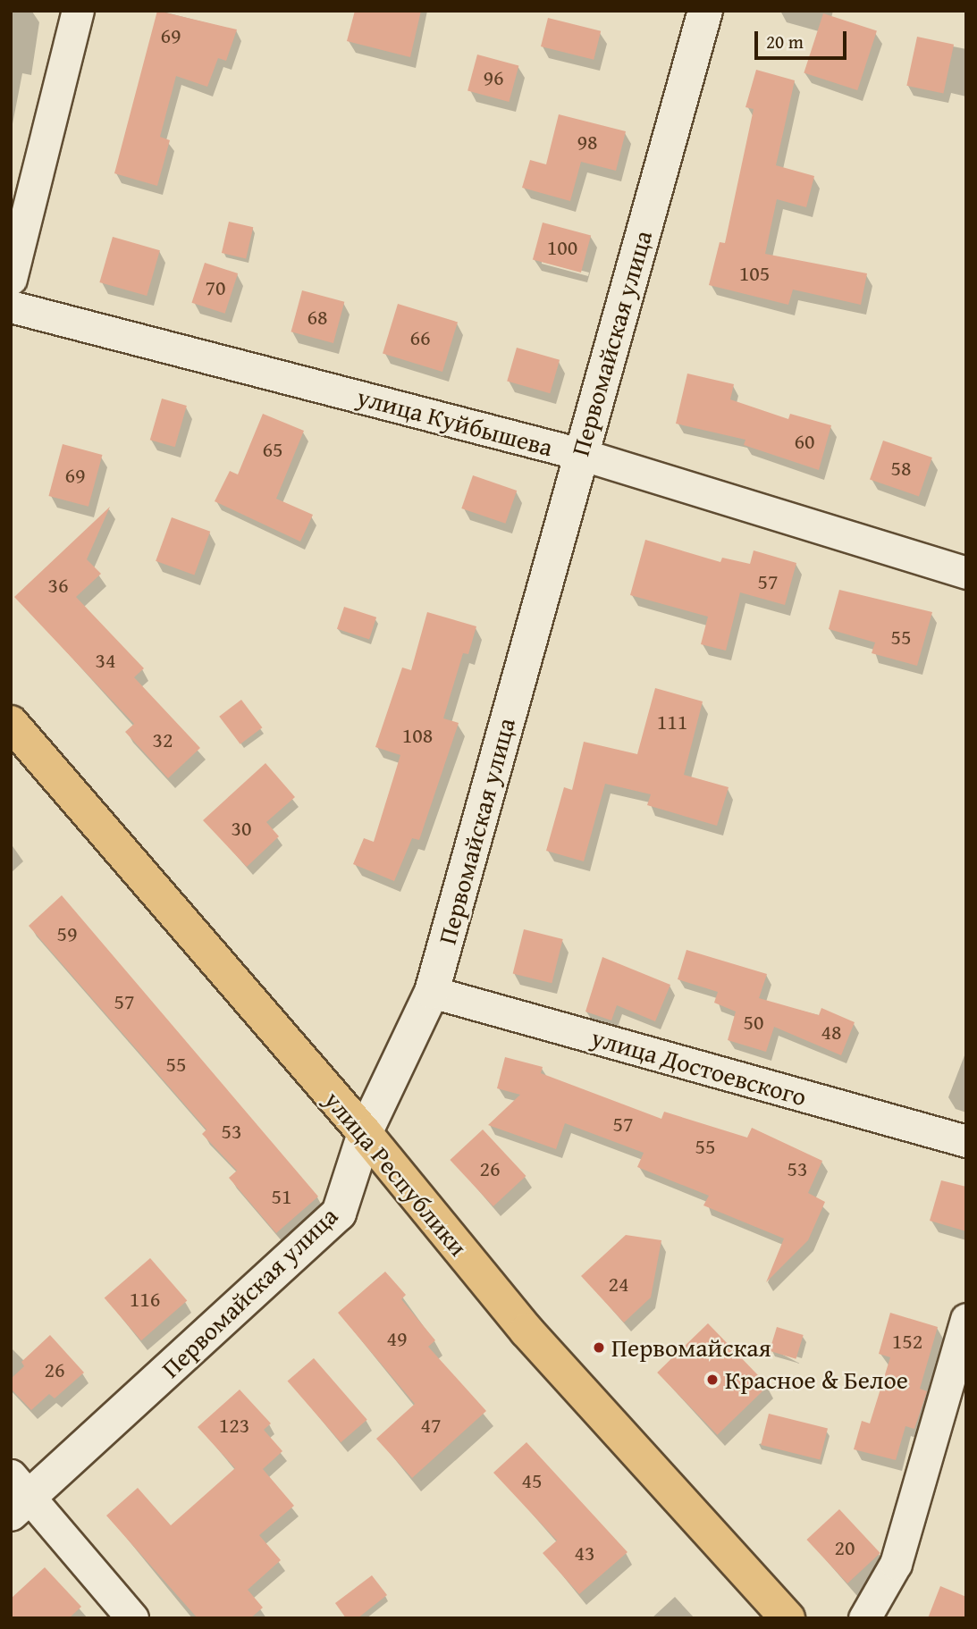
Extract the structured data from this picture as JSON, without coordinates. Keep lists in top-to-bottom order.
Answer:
{
  "streets": {
    "main road": ["улица Республики"],
    "street": ["Первомайская улица", "улица Куйбышева", "улица Достоевского"]
  },
  "crossings": [
    ["Первомайская улица", "улица Куйбышева"],
    ["Первомайская улица", "улица Достоевского"],
    ["Первомайская улица", "улица Республики"]
  ],
  "places": ["Первомайская", "Красное & Белое"],
  "house_numbers": [
    "69",
    "96",
    "98",
    "100",
    "105",
    "70",
    "68",
    "66",
    "60",
    "65",
    "58",
    "69",
    "57",
    "36",
    "55",
    "34",
    "111",
    "108",
    "32",
    "30",
    "59",
    "57",
    "50",
    "48",
    "55",
    "57",
    "53",
    "55",
    "26",
    "53",
    "51",
    "24",
    "116",
    "49",
    "152",
    "26",
    "123",
    "47",
    "45",
    "20",
    "43"
  ],
  "scale_bar": "20 m"
}
